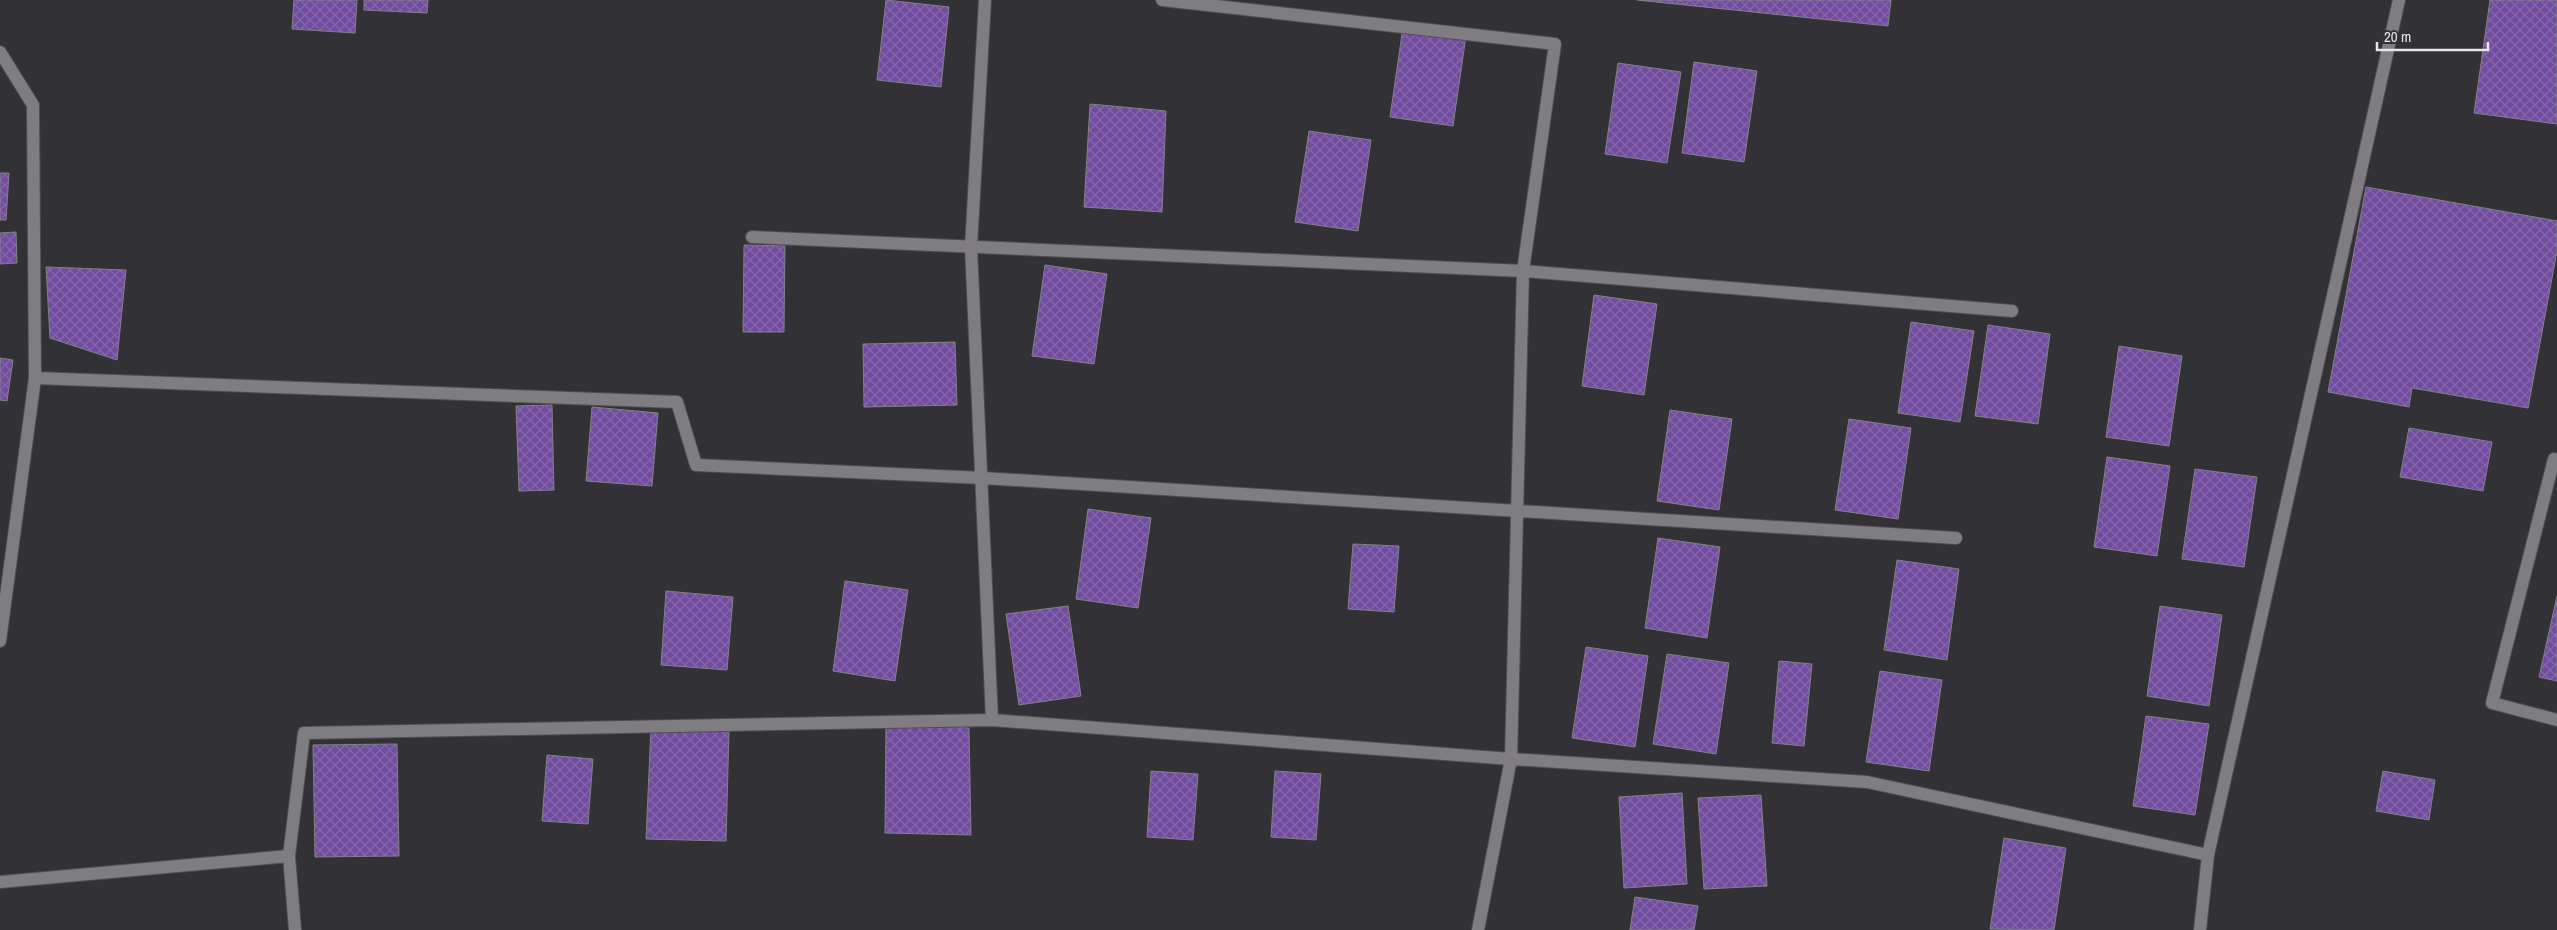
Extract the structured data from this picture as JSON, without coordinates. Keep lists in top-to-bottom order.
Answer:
{
  "scale_bar": "20 m"
}
